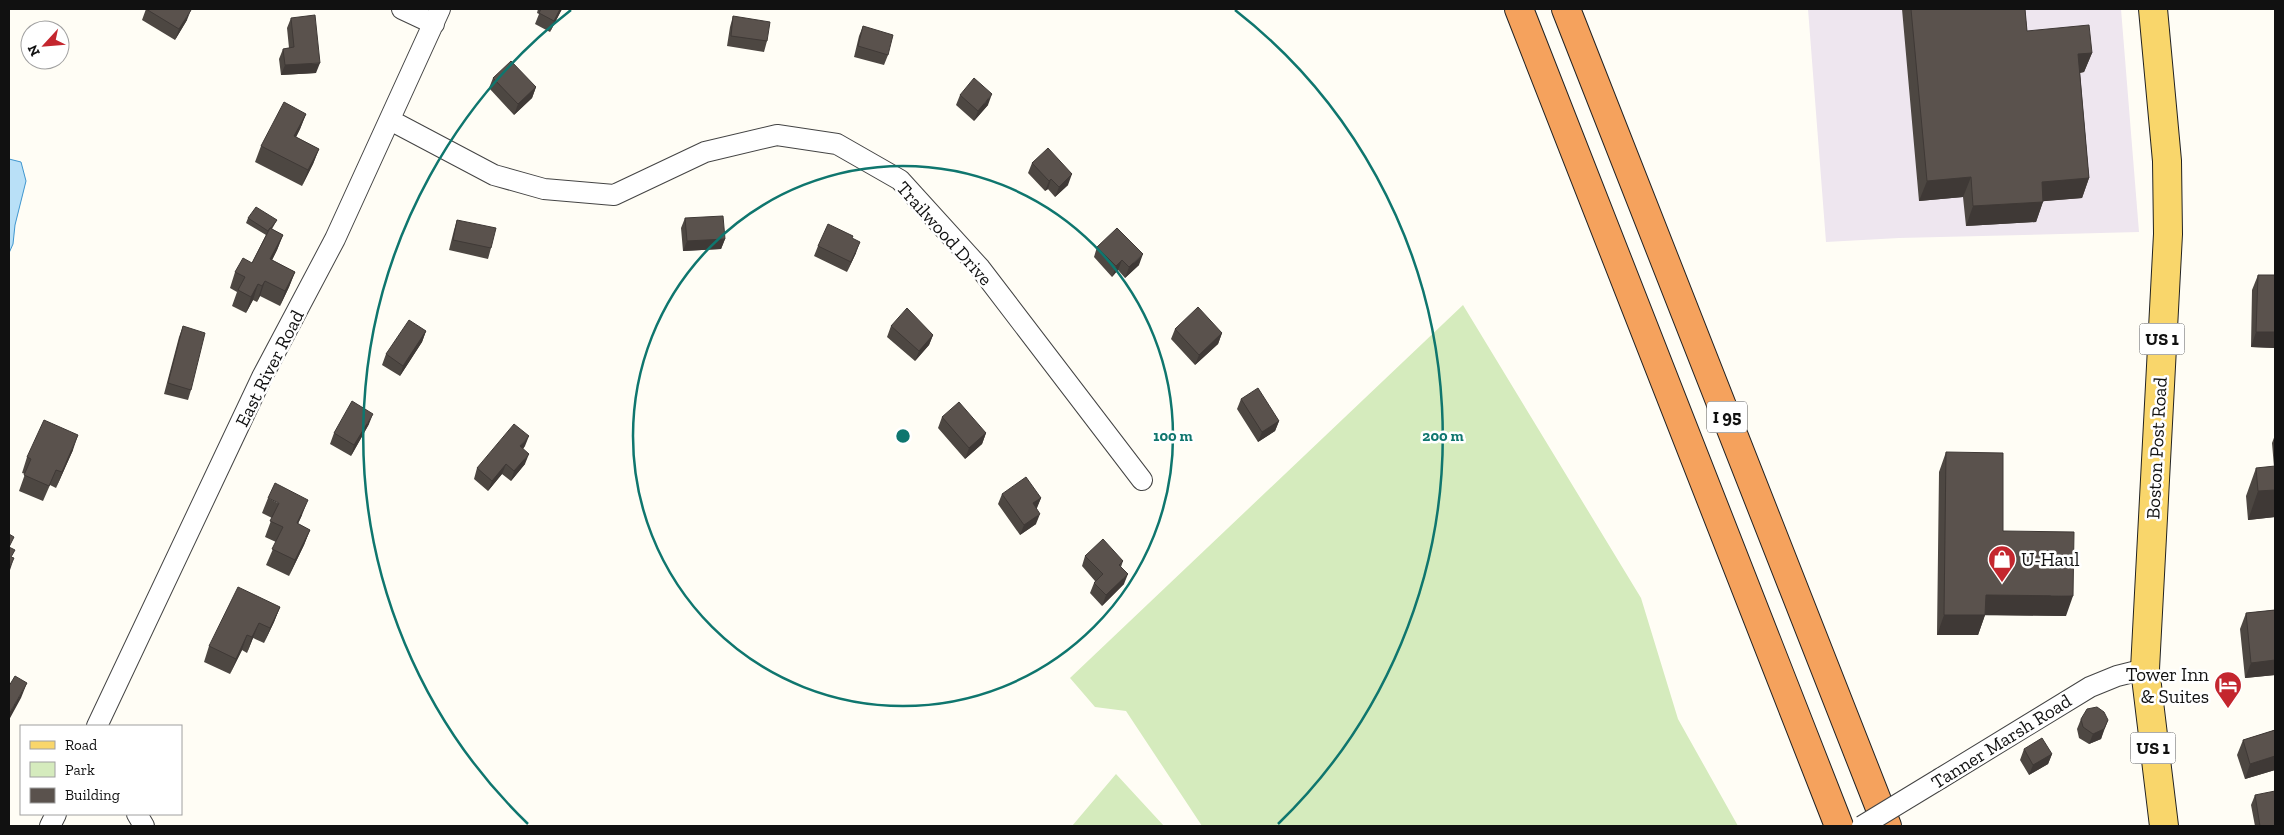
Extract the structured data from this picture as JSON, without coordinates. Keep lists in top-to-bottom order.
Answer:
{
  "streets": {
    "highway": ["I 95"],
    "main road": ["US 1", "Boston Post Road"],
    "street": ["Trailwood Drive", "East River Road", "Tanner Marsh Road"]
  },
  "crossings": [
    ["Trailwood Drive", "East River Road"],
    ["Boston Post Road", "Tanner Marsh Road"]
  ],
  "places": {
    "shop": ["U-Haul"],
    "hotel": ["Tower Inn & Suites"]
  },
  "legend": ["Road", "Park", "Building"],
  "north": "bottom left",
  "rings": ["100 m", "200 m"]
}
